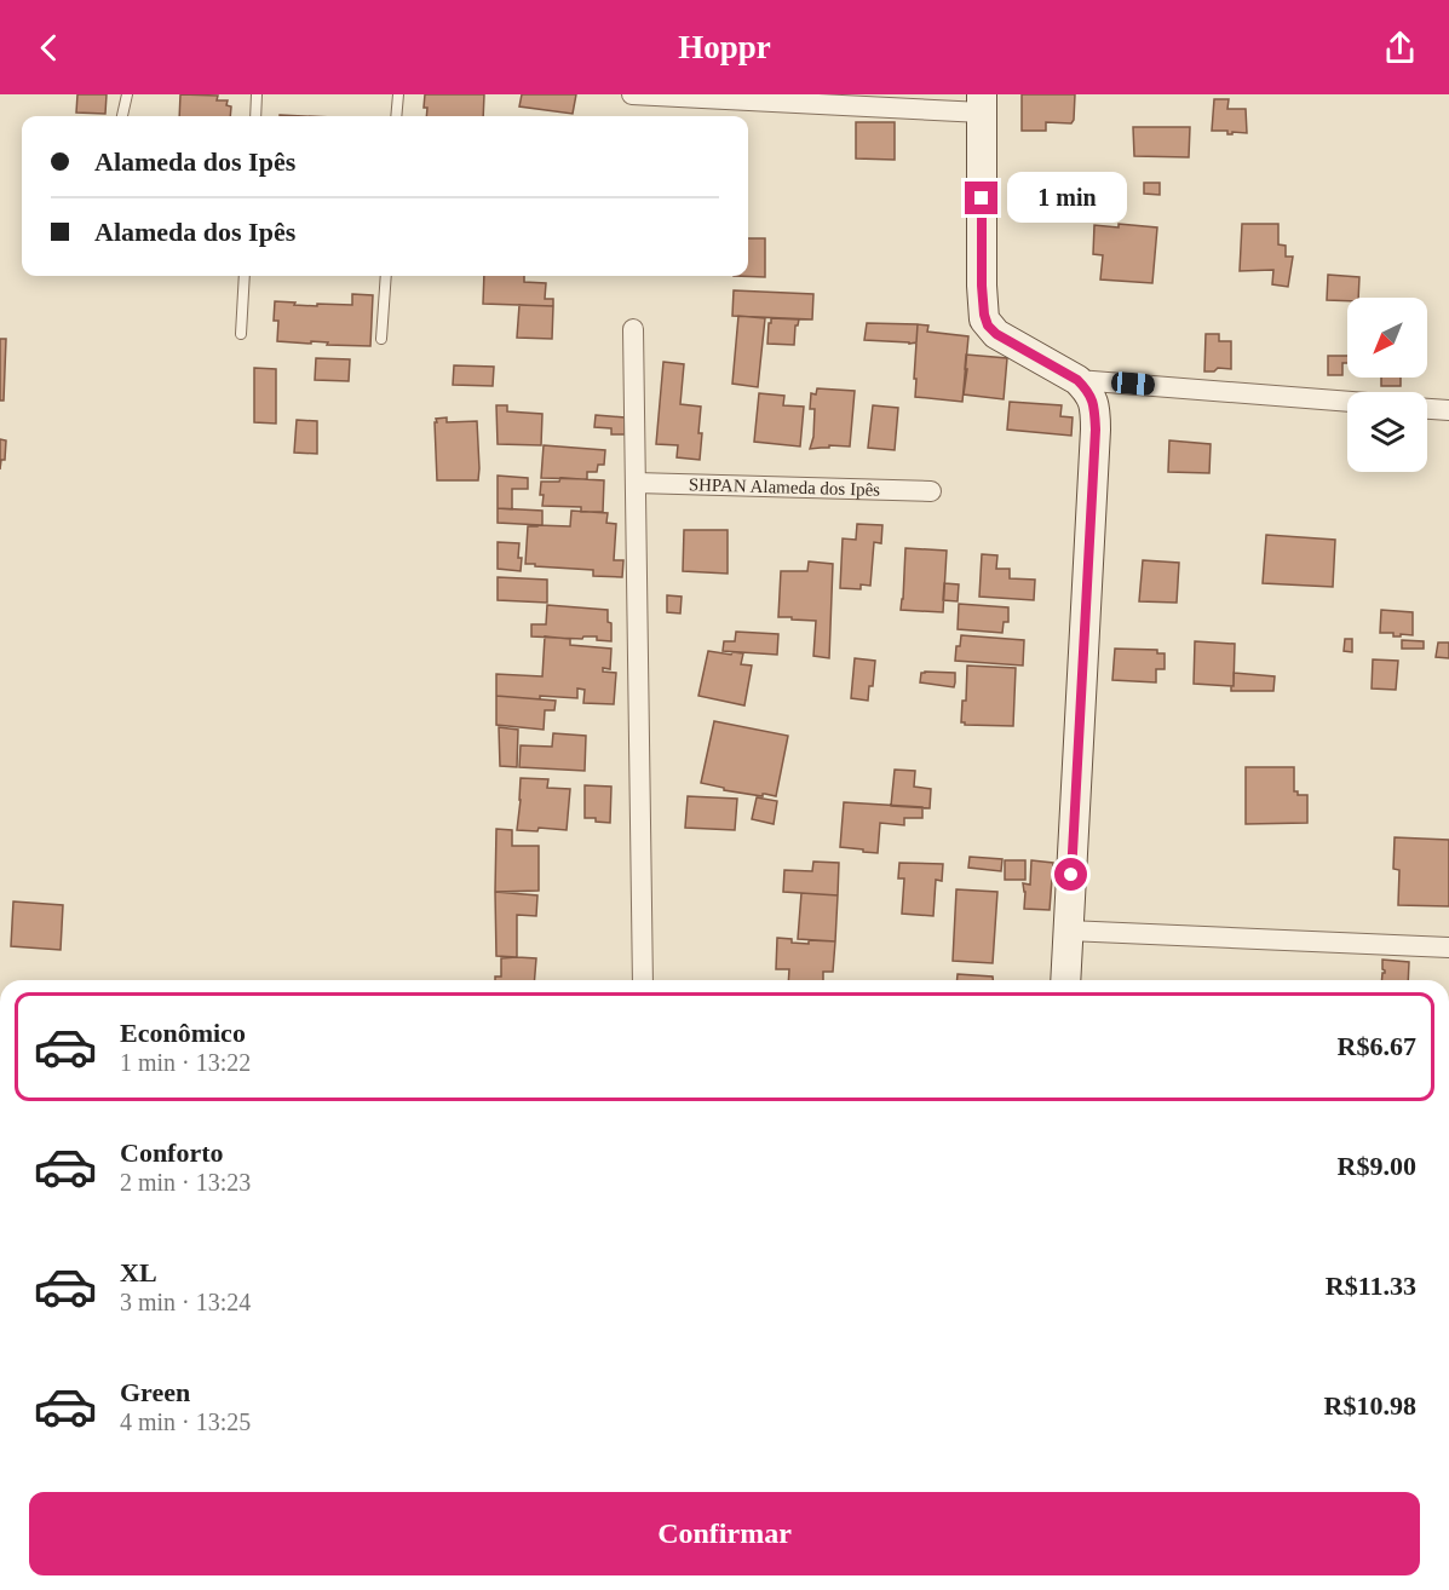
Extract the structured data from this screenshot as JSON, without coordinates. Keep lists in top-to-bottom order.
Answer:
{
  "streets": {
    "street": ["SHPAN Alameda dos Ipês"]
  },
  "north": "bottom left",
  "page": {
    "header": "Hoppr",
    "banner": ["Alameda dos Ipês", "Alameda dos Ipês"],
    "bubble": "1 min",
    "list": [
      {
        "name": "Econômico",
        "note": "1 min · 13:22",
        "value": "R$6.67"
      },
      {
        "name": "Conforto",
        "note": "2 min · 13:23",
        "value": "R$9.00"
      },
      {
        "name": "XL",
        "note": "3 min · 13:24",
        "value": "R$11.33"
      },
      {
        "name": "Green",
        "note": "4 min · 13:25",
        "value": "R$10.98"
      }
    ],
    "buttons": "Confirmar"
  }
}
